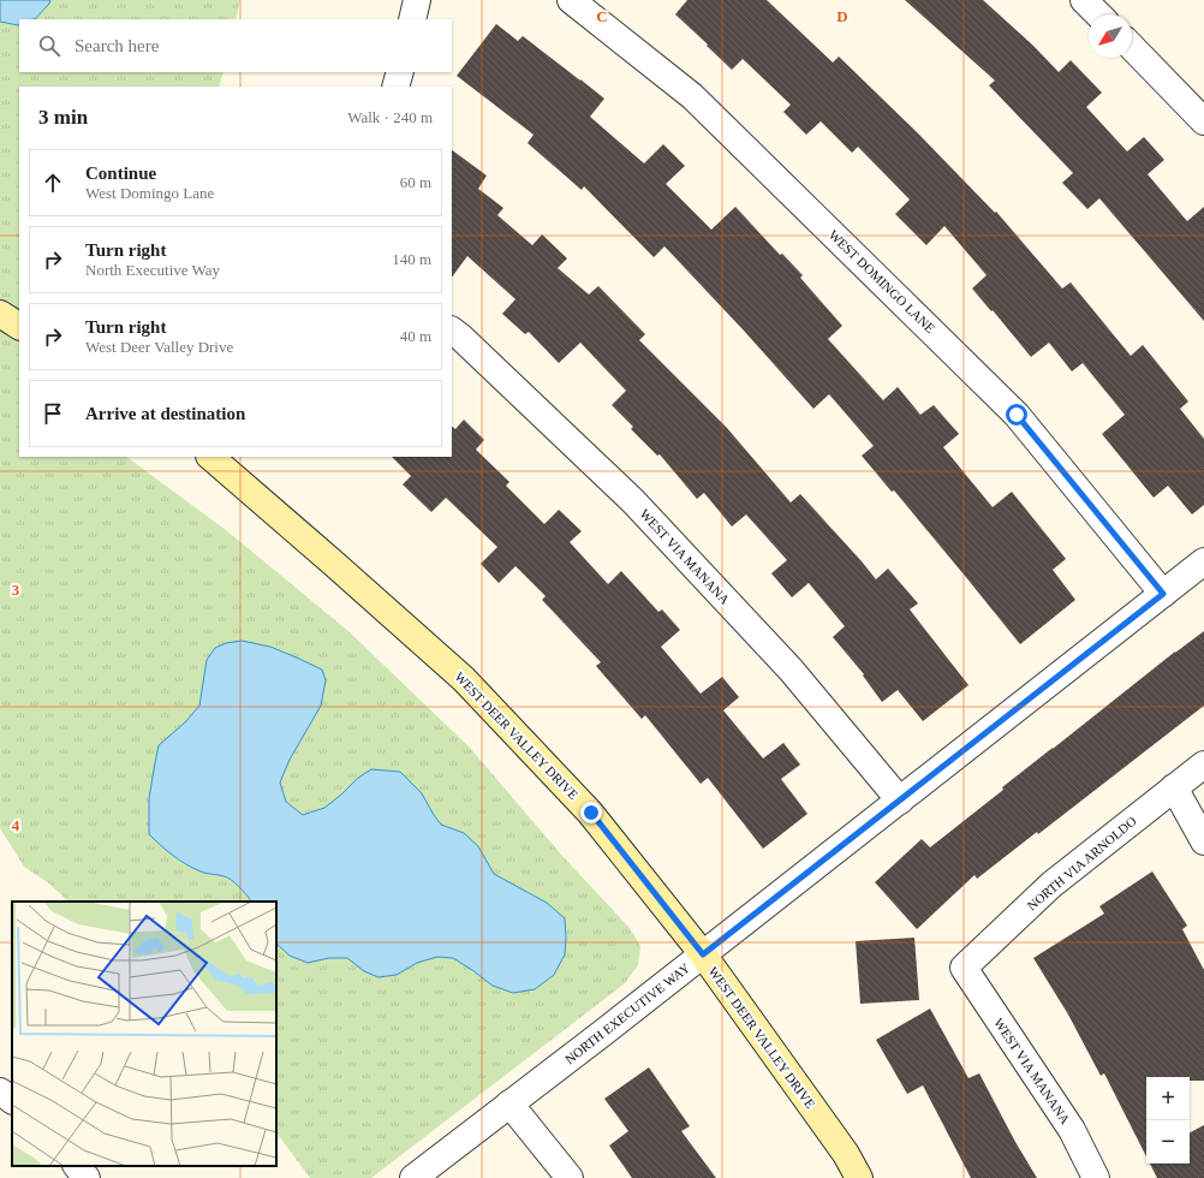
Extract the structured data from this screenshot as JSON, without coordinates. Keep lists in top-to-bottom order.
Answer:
{
  "streets": {
    "street": [
      "WEST DOMINGO LANE",
      "WEST VIA MANANA",
      "WEST DEER VALLEY DRIVE",
      "NORTH VIA ARNOLDO",
      "NORTH EXECUTIVE WAY"
    ]
  },
  "crossings": [
    ["WEST DOMINGO LANE", "NORTH EXECUTIVE WAY"],
    ["WEST VIA MANANA", "NORTH VIA ARNOLDO"],
    ["WEST VIA MANANA", "NORTH EXECUTIVE WAY"],
    ["WEST DEER VALLEY DRIVE", "NORTH EXECUTIVE WAY"]
  ],
  "north": "bottom left",
  "page": {
    "search": "Search here",
    "heading": ["3 min", "Walk · 240 m"],
    "list": [
      ["Continue", "West Domingo Lane", "60 m"],
      ["Turn right", "North Executive Way", "140 m"],
      ["Turn right", "West Deer Valley Drive", "40 m"],
      "Arrive at destination"
    ],
    "map_buttons": ["+", "−"]
  },
  "grid": {
    "columns": ["C", "D"],
    "rows": ["3", "4"]
  }
}
